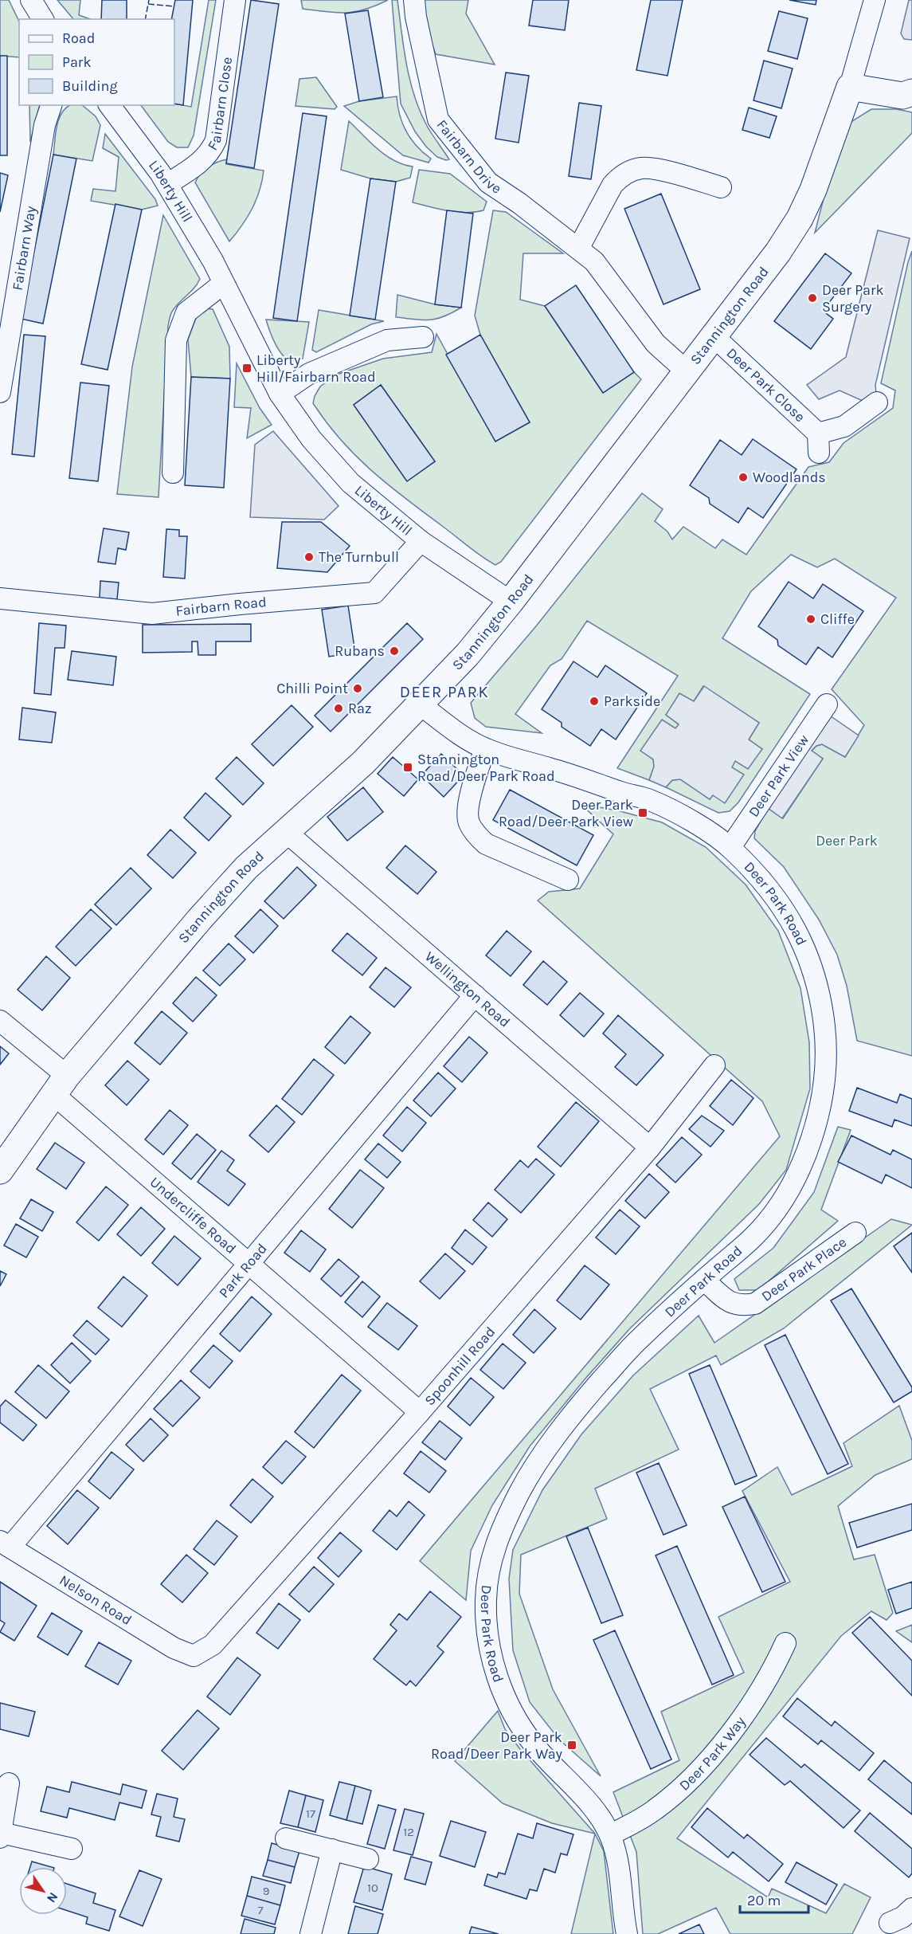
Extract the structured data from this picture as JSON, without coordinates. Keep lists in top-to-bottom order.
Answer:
{
  "streets": {
    "main road": ["Stannington Road"],
    "street": [
      "Fairbarn Close",
      "Fairbarn Drive",
      "Liberty Hill",
      "Fairbarn Way",
      "Deer Park Close",
      "Fairbarn Road",
      "Deer Park View",
      "Deer Park Road",
      "Wellington Road",
      "Undercliffe Road",
      "Deer Park Place",
      "Park Road",
      "Spoonhill Road",
      "Nelson Road",
      "Deer Park Way"
    ]
  },
  "crossings": [
    ["Fairbarn Close", "Liberty Hill"],
    ["Fairbarn Drive", "Stannington Road"],
    ["Liberty Hill", "Stannington Road"],
    ["Liberty Hill", "Fairbarn Road"],
    ["Stannington Road", "Deer Park Close"],
    ["Stannington Road", "Deer Park Road"],
    ["Stannington Road", "Wellington Road"],
    ["Stannington Road", "Undercliffe Road"],
    ["Deer Park View", "Deer Park Road"],
    ["Deer Park Road", "Deer Park Place"],
    ["Deer Park Road", "Deer Park Way"],
    ["Wellington Road", "Park Road"],
    ["Wellington Road", "Spoonhill Road"],
    ["Undercliffe Road", "Park Road"],
    ["Undercliffe Road", "Spoonhill Road"],
    ["Park Road", "Nelson Road"],
    ["Spoonhill Road", "Nelson Road"]
  ],
  "districts": ["DEER PARK"],
  "parks": ["Deer Park"],
  "places": {
    "other": [
      "Deer Park Surgery",
      "Woodlands",
      "The Turnbull",
      "Cliffe",
      "Rubans",
      "Chilli Point",
      "Parkside",
      "Raz"
    ],
    "transit": [
      "Liberty Hill/Fairbarn Road",
      "Stannington Road/Deer Park Road",
      "Deer Park Road/Deer Park View",
      "Deer Park Road/Deer Park Way"
    ]
  },
  "house_numbers": [
    "17",
    "12",
    "10",
    "9",
    "7"
  ],
  "legend": ["Road", "Park", "Building"],
  "scale_bar": "20 m",
  "north": "bottom right"
}
